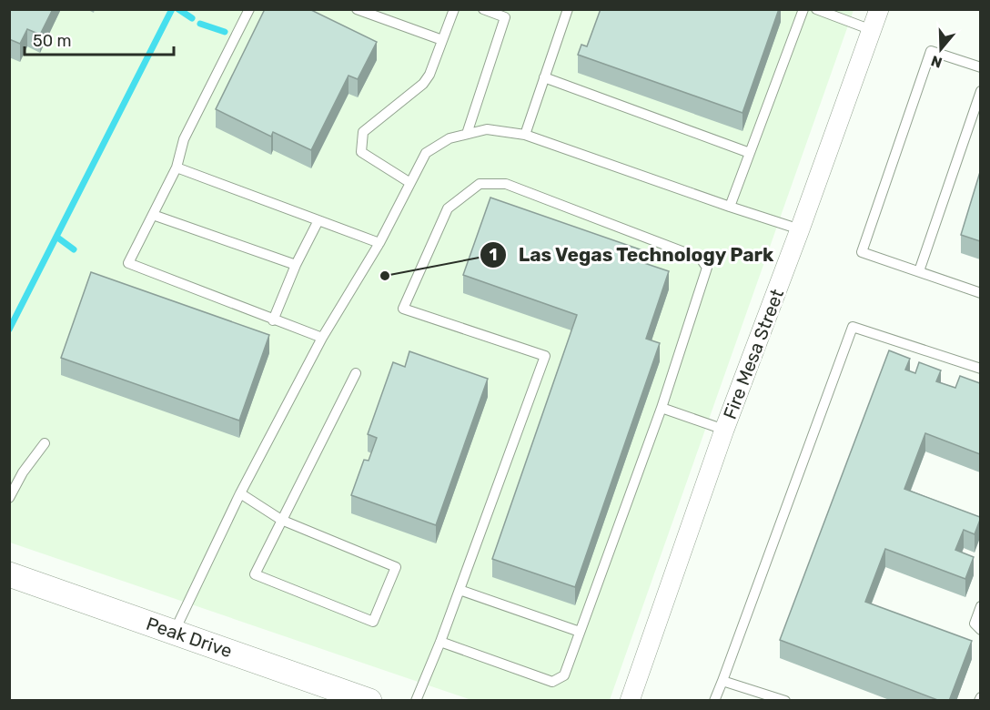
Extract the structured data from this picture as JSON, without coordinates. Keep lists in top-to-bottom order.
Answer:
{
  "streets": {
    "street": ["Fire Mesa Street", "Peak Drive"]
  },
  "places": ["Las Vegas Technology Park"],
  "scale_bar": "50 m",
  "north": "bottom"
}
